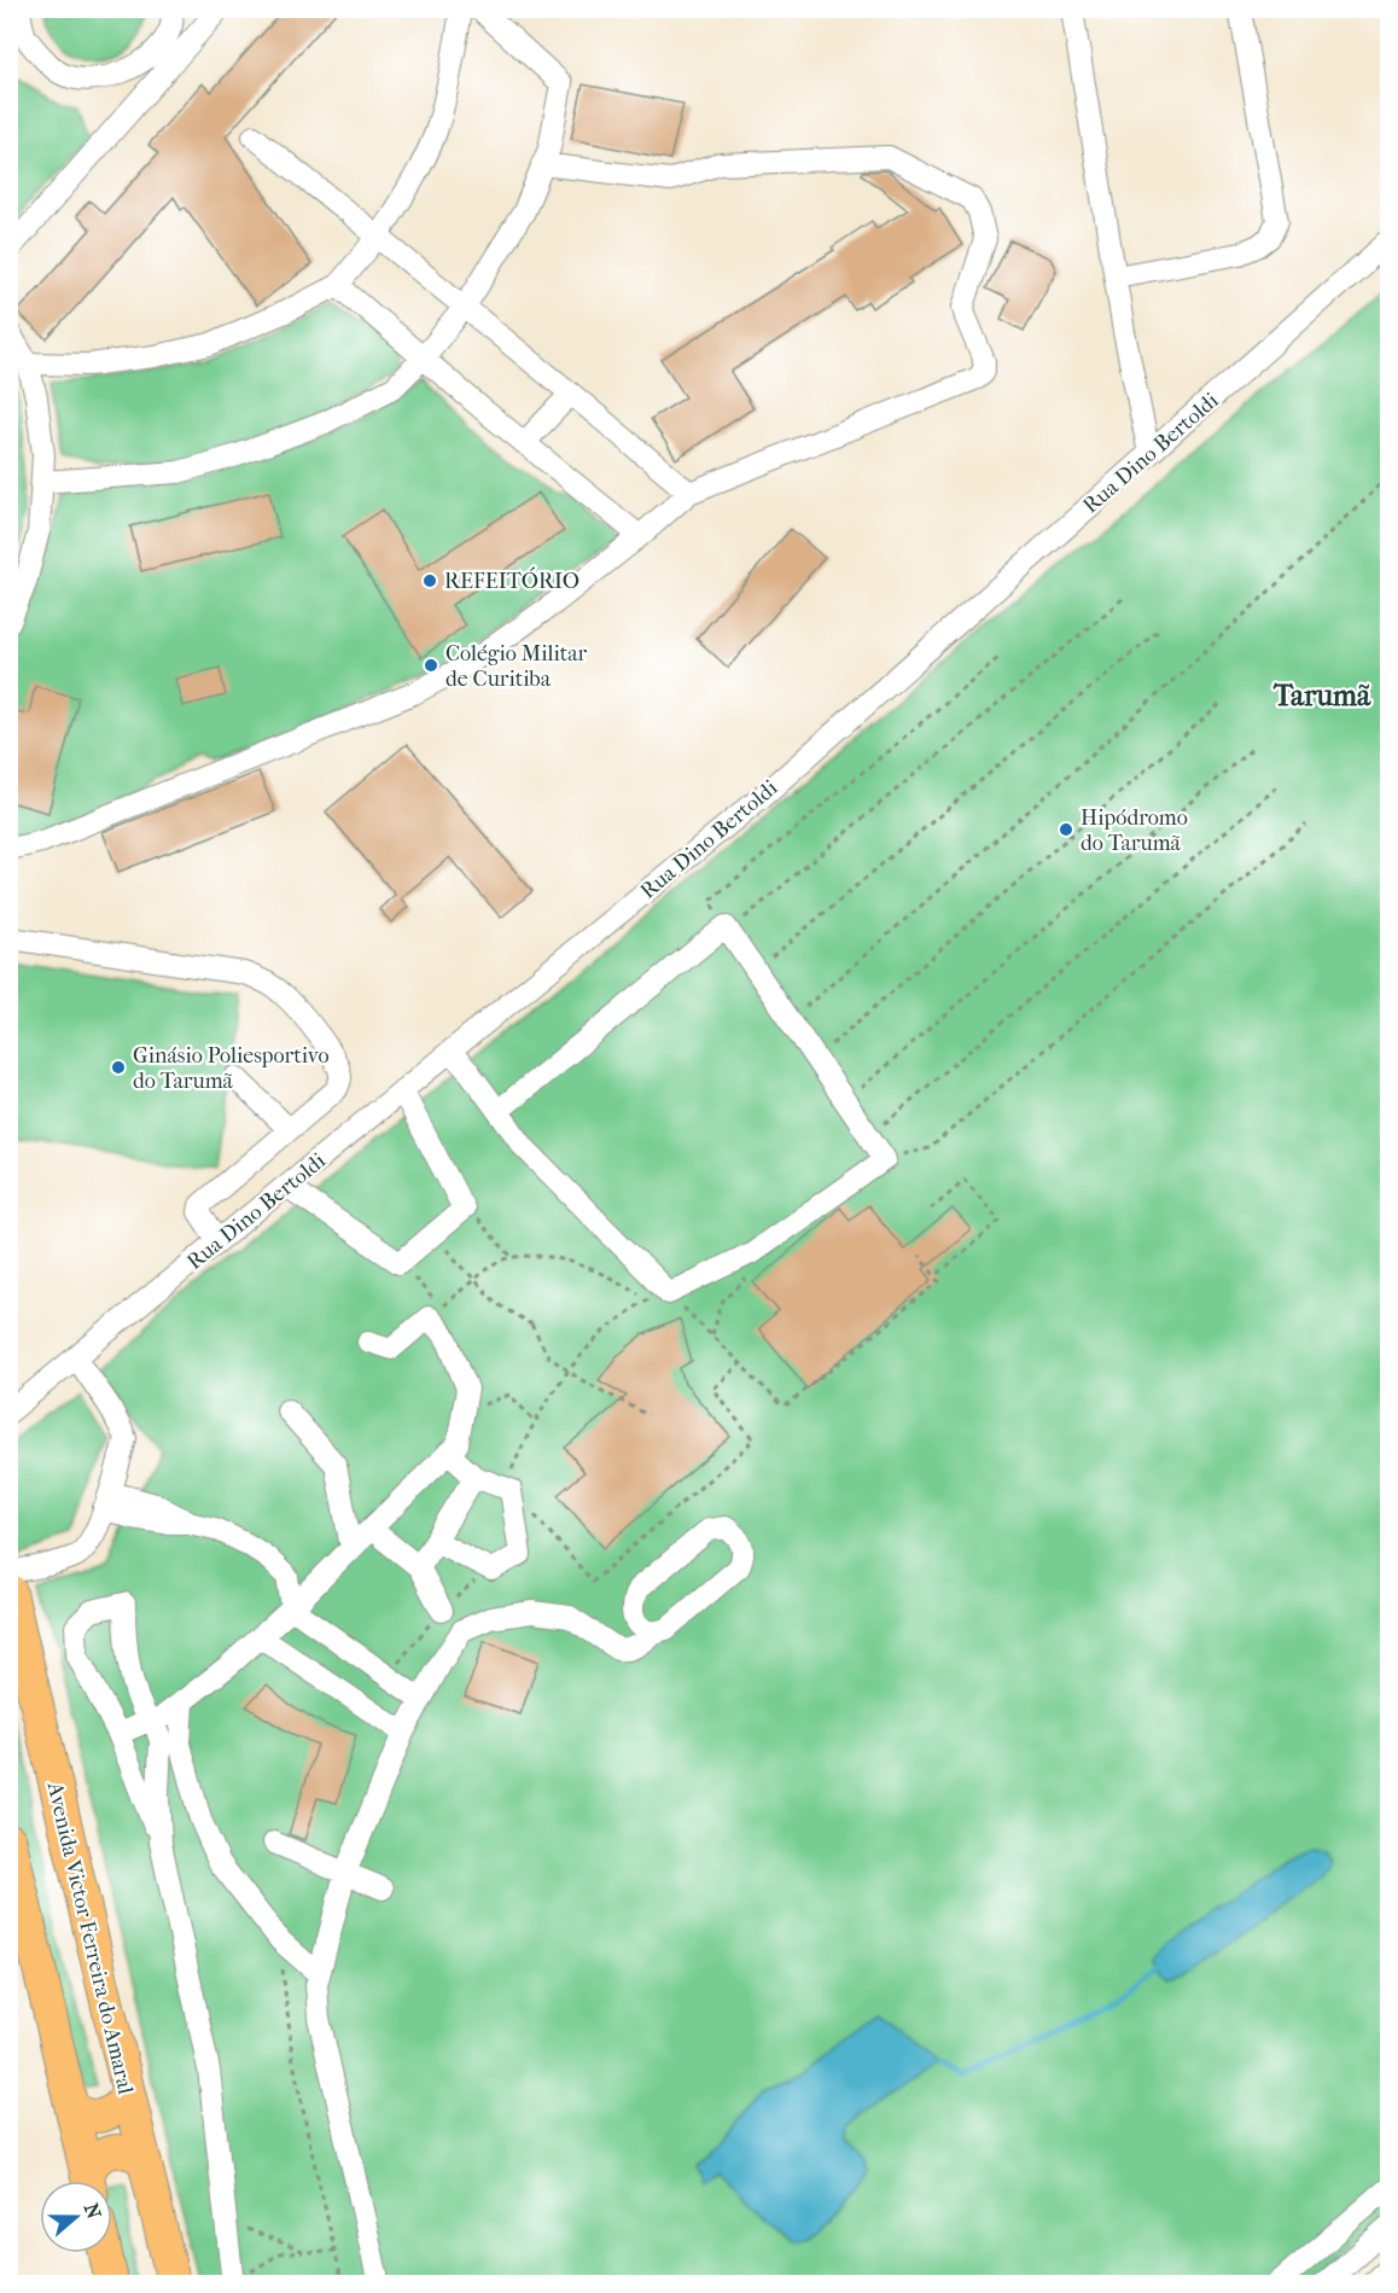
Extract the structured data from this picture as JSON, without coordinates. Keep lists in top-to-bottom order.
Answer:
{
  "streets": {
    "highway": ["Avenida Victor Ferreira do Amaral"],
    "street": ["Rua Dino Bertoldi"]
  },
  "districts": ["Tarumã"],
  "places": [
    "REFEITÓRIO",
    "Colégio Militar de Curitiba",
    "Hipódromo do Tarumã",
    "Ginásio Poliesportivo do Tarumã"
  ],
  "north": "right"
}
